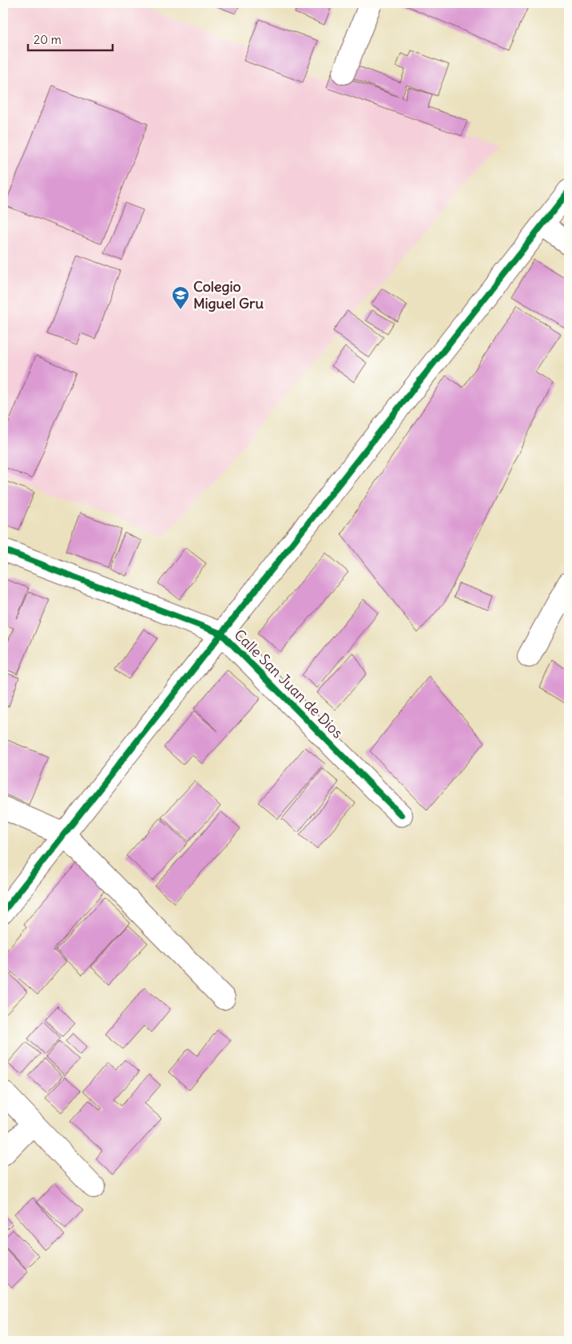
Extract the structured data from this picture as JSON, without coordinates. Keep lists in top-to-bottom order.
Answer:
{
  "streets": {
    "street": ["Calle San Juan de Dios"]
  },
  "places": {
    "school or university": ["Colegio Miguel Gru"]
  },
  "scale_bar": "20 m"
}
